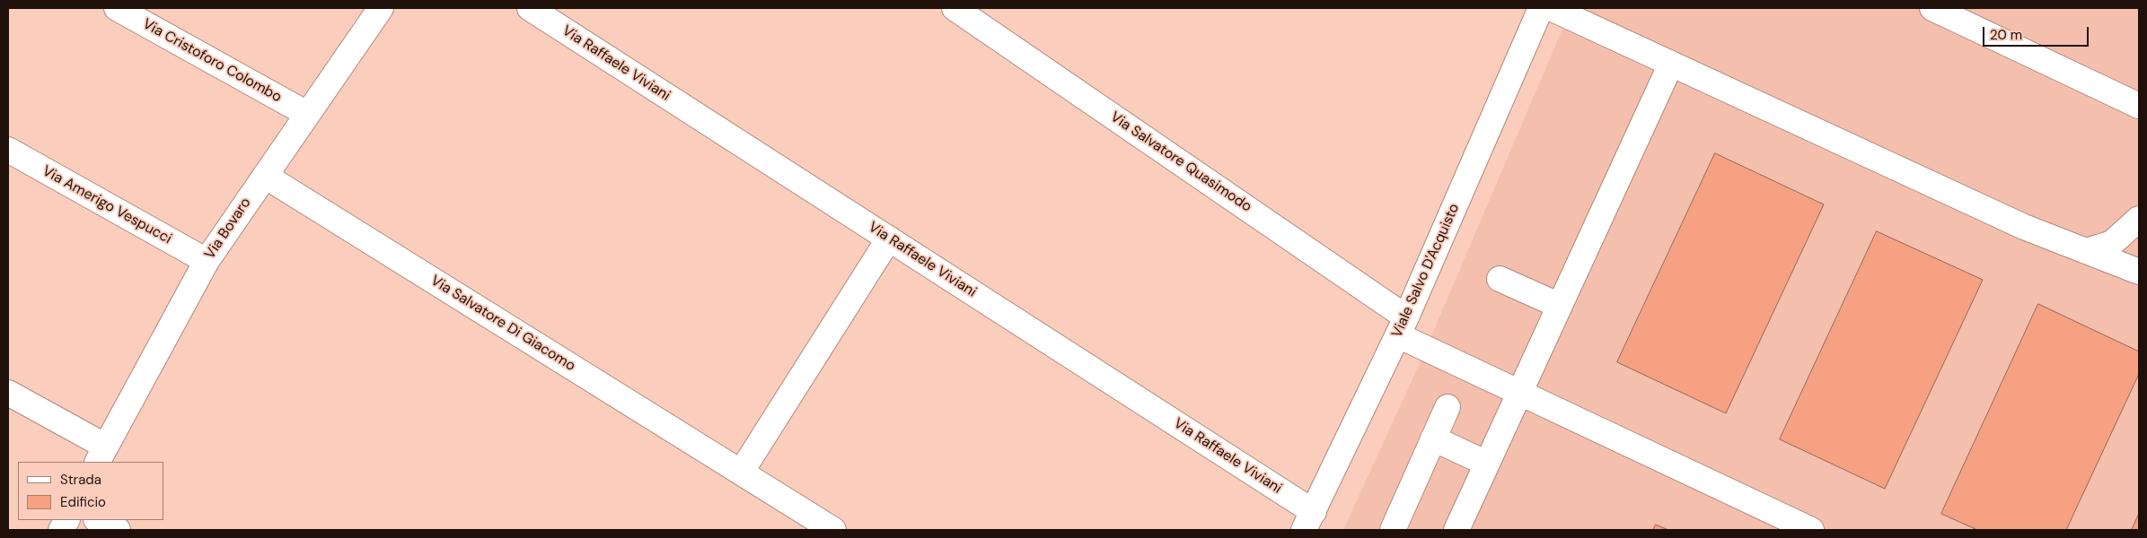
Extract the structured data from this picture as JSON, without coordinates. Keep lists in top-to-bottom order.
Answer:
{
  "streets": {
    "street": [
      "Via Cristoforo Colombo",
      "Via Raffaele Viviani",
      "Via Salvatore Quasimodo",
      "Via Amerigo Vespucci",
      "Via Bovaro",
      "Viale Salvo D'Acquisto",
      "Via Salvatore Di Giacomo"
    ]
  },
  "crossings": [
    ["Via Cristoforo Colombo", "Via Bovaro"],
    ["Via Raffaele Viviani", "Viale Salvo D'Acquisto"],
    ["Via Salvatore Quasimodo", "Viale Salvo D'Acquisto"],
    ["Via Amerigo Vespucci", "Via Bovaro"],
    ["Via Bovaro", "Via Salvatore Di Giacomo"]
  ],
  "legend": ["Strada", "Edificio"],
  "scale_bar": "20 m"
}
